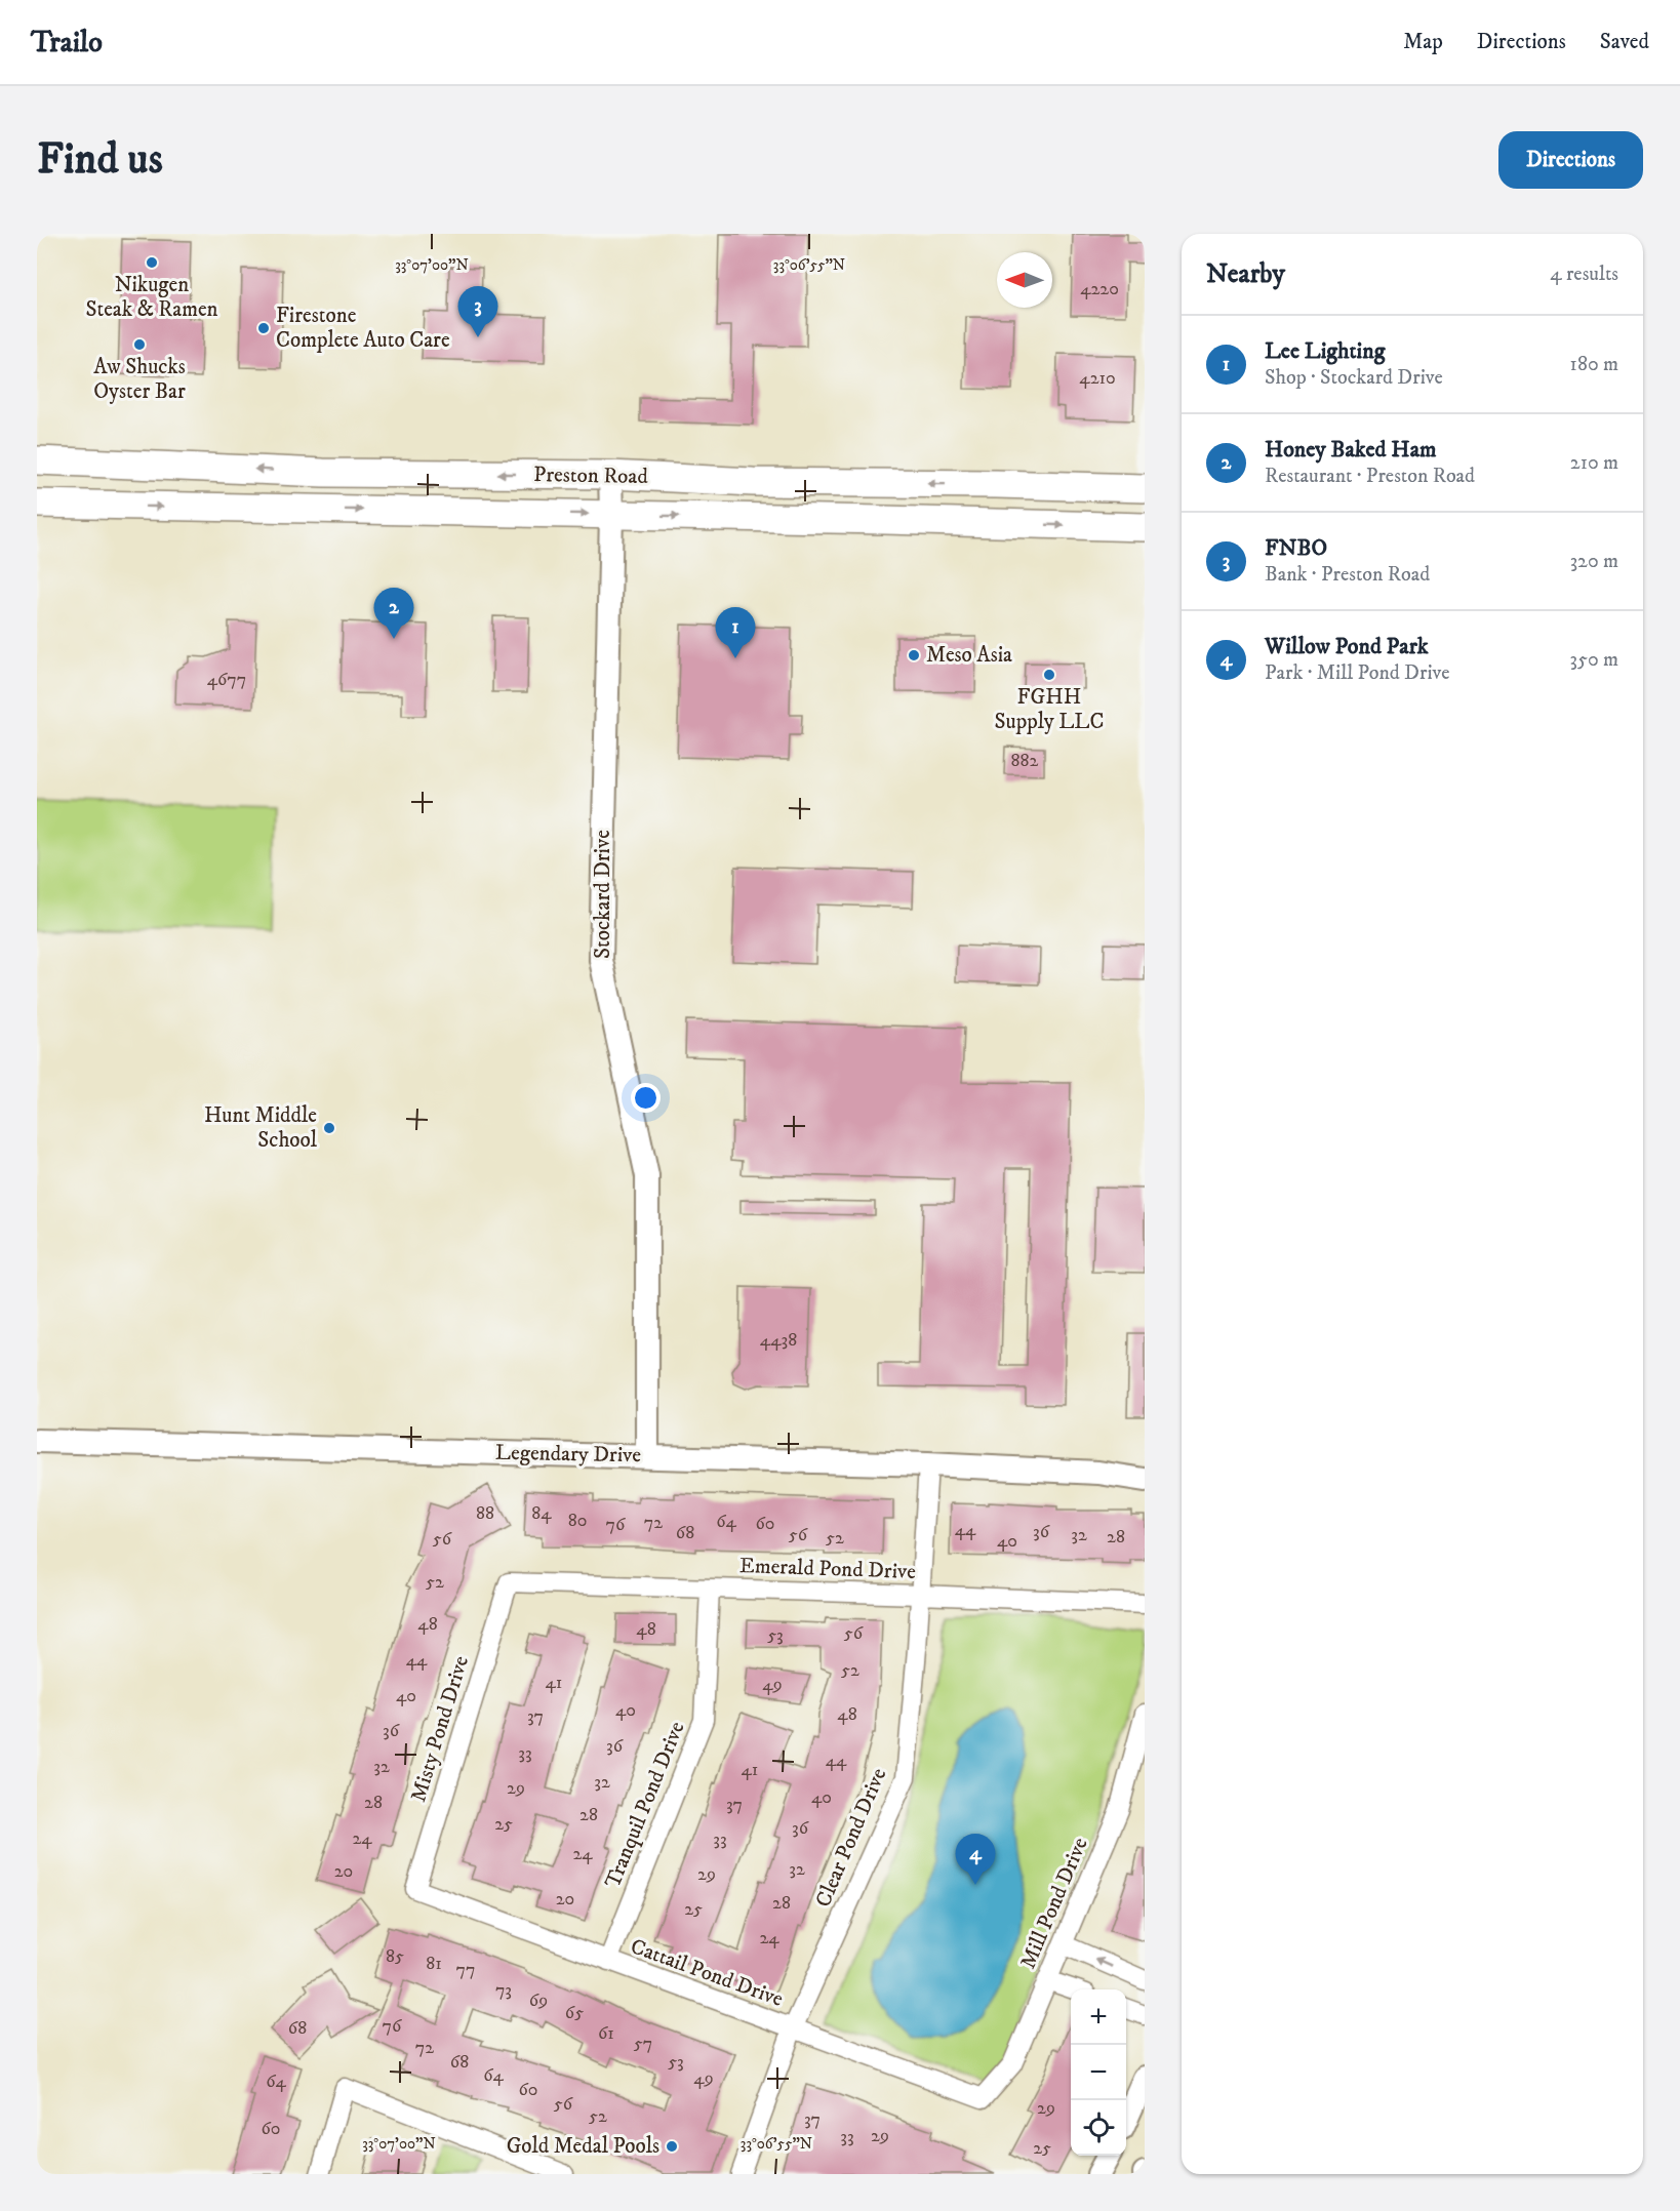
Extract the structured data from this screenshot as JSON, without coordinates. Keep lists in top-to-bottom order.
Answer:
{
  "streets": {
    "main road": ["Preston Road"],
    "street": [
      "Stockard Drive",
      "Legendary Drive",
      "Emerald Pond Drive",
      "Misty Pond Drive",
      "Tranquil Pond Drive",
      "Clear Pond Drive",
      "Mill Pond Drive",
      "Cattail Pond Drive"
    ]
  },
  "crossings": [
    ["Preston Road", "Stockard Drive"],
    ["Stockard Drive", "Legendary Drive"],
    ["Legendary Drive", "Clear Pond Drive"],
    ["Emerald Pond Drive", "Misty Pond Drive"],
    ["Emerald Pond Drive", "Tranquil Pond Drive"],
    ["Emerald Pond Drive", "Clear Pond Drive"],
    ["Misty Pond Drive", "Cattail Pond Drive"],
    ["Tranquil Pond Drive", "Cattail Pond Drive"],
    ["Clear Pond Drive", "Cattail Pond Drive"],
    ["Mill Pond Drive", "Cattail Pond Drive"]
  ],
  "places": [
    "Nikugen Steak & Ramen",
    "Firestone Complete Auto Care",
    "Aw Shucks Oyster Bar",
    "Meso Asia",
    "FGHH Supply LLC",
    "Hunt Middle School",
    "Gold Medal Pools"
  ],
  "house_numbers": [
    "4220",
    "4210",
    "4677",
    "882",
    "4438",
    "88",
    "84",
    "80",
    "64",
    "72",
    "60",
    "76",
    "44",
    "36",
    "68",
    "56",
    "32",
    "28",
    "52",
    "56",
    "40",
    "52",
    "48",
    "48",
    "56",
    "53",
    "44",
    "52",
    "41",
    "49",
    "40",
    "40",
    "48",
    "37",
    "36",
    "36",
    "33",
    "44",
    "32",
    "41",
    "32",
    "29",
    "40",
    "28",
    "37",
    "28",
    "25",
    "36",
    "24",
    "33",
    "24",
    "32",
    "20",
    "29",
    "20",
    "28",
    "25",
    "24",
    "85",
    "81",
    "77",
    "73",
    "69",
    "65",
    "76",
    "68",
    "61",
    "57",
    "72",
    "68",
    "53",
    "64",
    "49",
    "64",
    "60",
    "56",
    "29",
    "52",
    "37",
    "60",
    "29",
    "33",
    "25"
  ],
  "north": "left",
  "page": {
    "header": "Trailo",
    "nav": ["Map", "Directions", "Saved"],
    "buttons": "Directions",
    "title": "Find us",
    "heading": ["Nearby", "4 results"],
    "pins": [
      "3",
      "2",
      "1",
      "4"
    ],
    "list": [
      {
        "mark": "1",
        "name": "Lee Lighting",
        "note": "Shop · Stockard Drive",
        "value": "180 m"
      },
      {
        "mark": "2",
        "name": "Honey Baked Ham",
        "note": "Restaurant · Preston Road",
        "value": "210 m"
      },
      {
        "mark": "3",
        "name": "FNBO",
        "note": "Bank · Preston Road",
        "value": "320 m"
      },
      {
        "mark": "4",
        "name": "Willow Pond Park",
        "note": "Park · Mill Pond Drive",
        "value": "350 m"
      }
    ],
    "map_buttons": ["+", "−"]
  },
  "coordinates": ["33°07'00\"N", "33°06'55\"N"]
}
